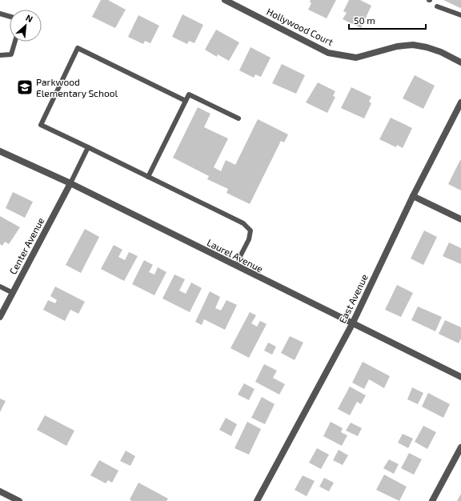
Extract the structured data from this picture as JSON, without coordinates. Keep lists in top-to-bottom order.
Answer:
{
  "streets": {
    "street": [
      "Hollywood Court",
      "Center Avenue",
      "Laurel Avenue",
      "East Avenue"
    ]
  },
  "crossings": [
    ["Center Avenue", "Laurel Avenue"],
    ["Laurel Avenue", "East Avenue"]
  ],
  "places": {
    "school or university": ["Parkwood Elementary School"]
  },
  "scale_bar": "50 m",
  "north": "top right"
}
